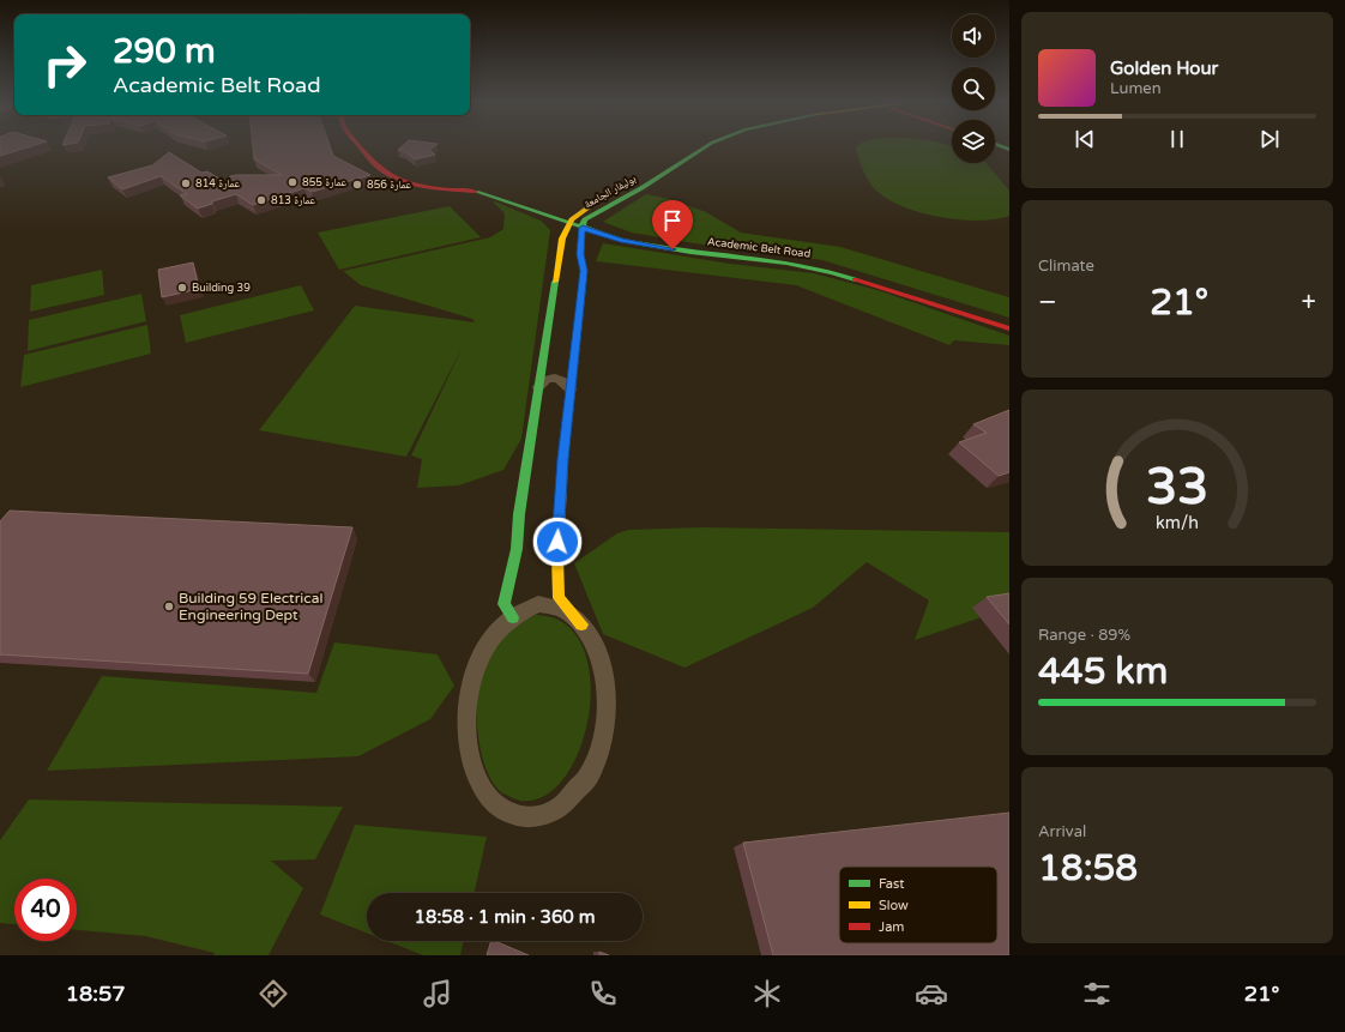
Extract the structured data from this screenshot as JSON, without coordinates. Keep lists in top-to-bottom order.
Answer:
{
  "streets": {
    "street": ["بوليفار الجامعة", "Academic Belt Road"]
  },
  "crossings": [
    ["بوليفار الجامعة", "Academic Belt Road"]
  ],
  "places": [
    "عمارة 855",
    "عمارة 814",
    "عمارة 856",
    "عمارة 813",
    "Building 39",
    "Building 59 Electrical Engineering Dept"
  ],
  "legend": ["Fast", "Slow", "Jam"],
  "page": {
    "turn": ["290 m", "Academic Belt Road"],
    "song": ["Golden Hour", "Lumen"],
    "tile": [
      "Climate",
      ["Range · 89%", "445 km"],
      ["Arrival", "18:58"]
    ],
    "heat": ["−", "21°", "+"],
    "limit": "40",
    "trip": "18:58 · 1 min · 360 m",
    "tabs": ["18:57", "21°"],
    "gauge": ["33", "km/h"]
  }
}
